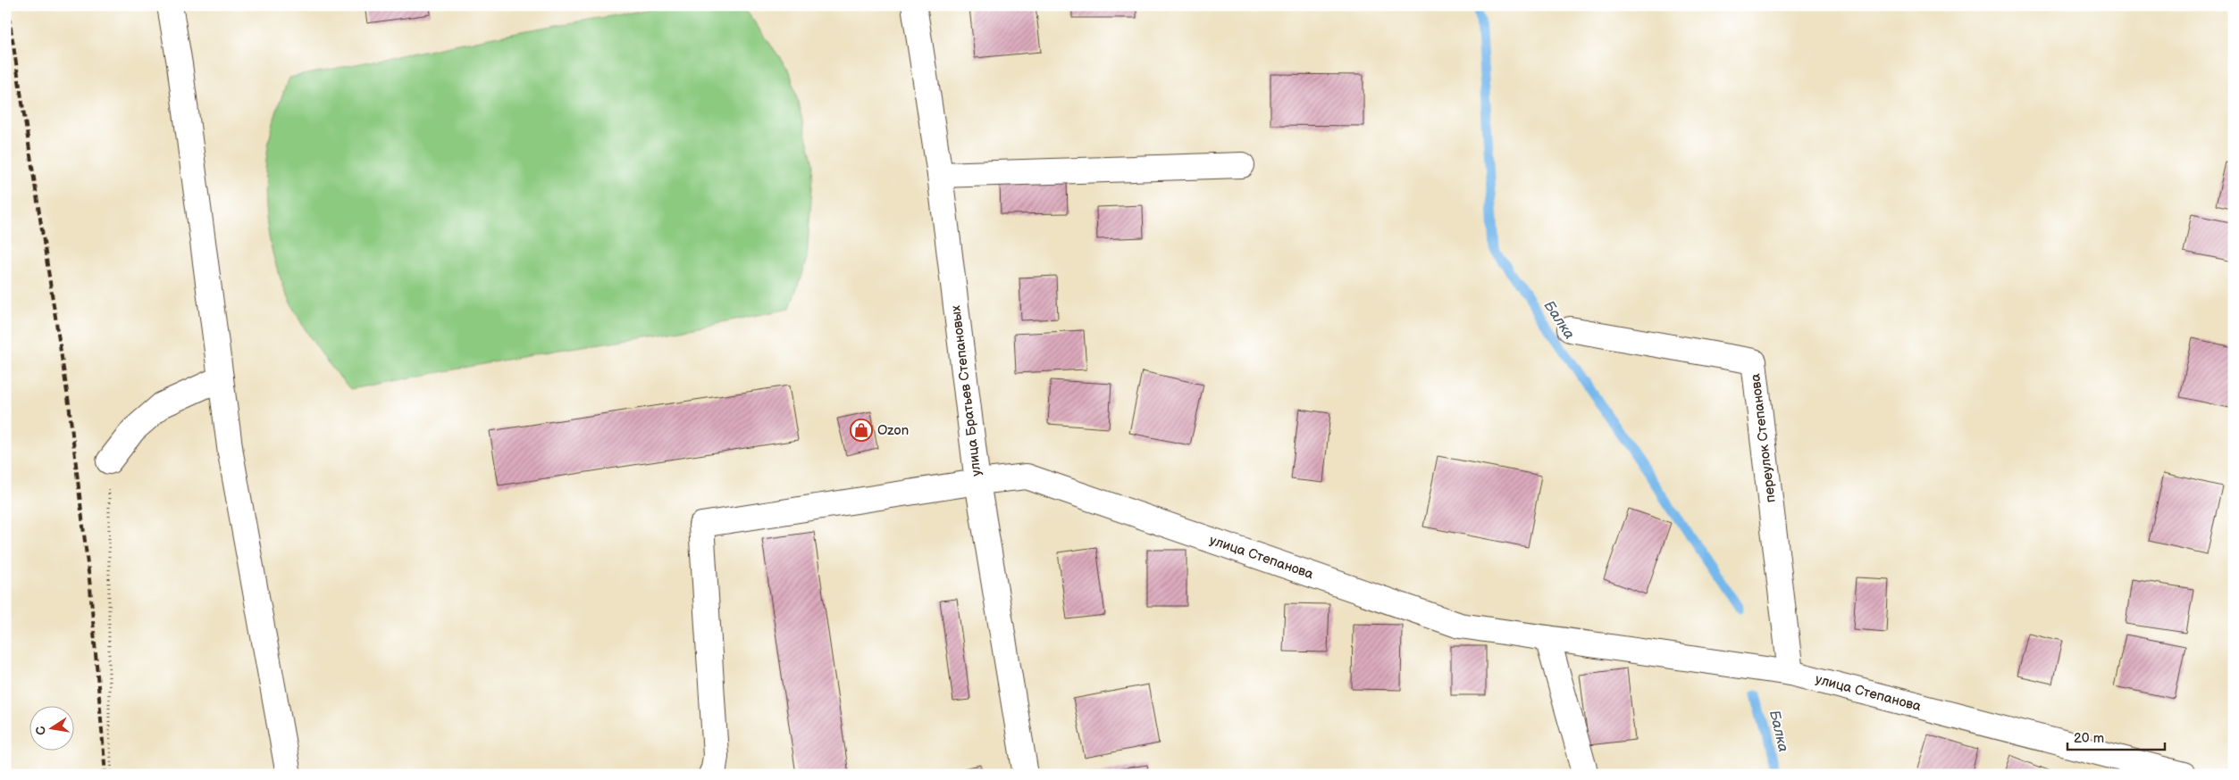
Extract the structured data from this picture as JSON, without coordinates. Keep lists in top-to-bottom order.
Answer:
{
  "streets": {
    "street": ["улица Братьев Степановых", "переулок Степанова", "улица Степанова"]
  },
  "crossings": [
    ["улица Братьев Степановых", "улица Степанова"],
    ["переулок Степанова", "улица Степанова"]
  ],
  "water": ["Балка"],
  "places": {
    "shop": ["Ozon"]
  },
  "scale_bar": "20 m",
  "north": "left"
}
